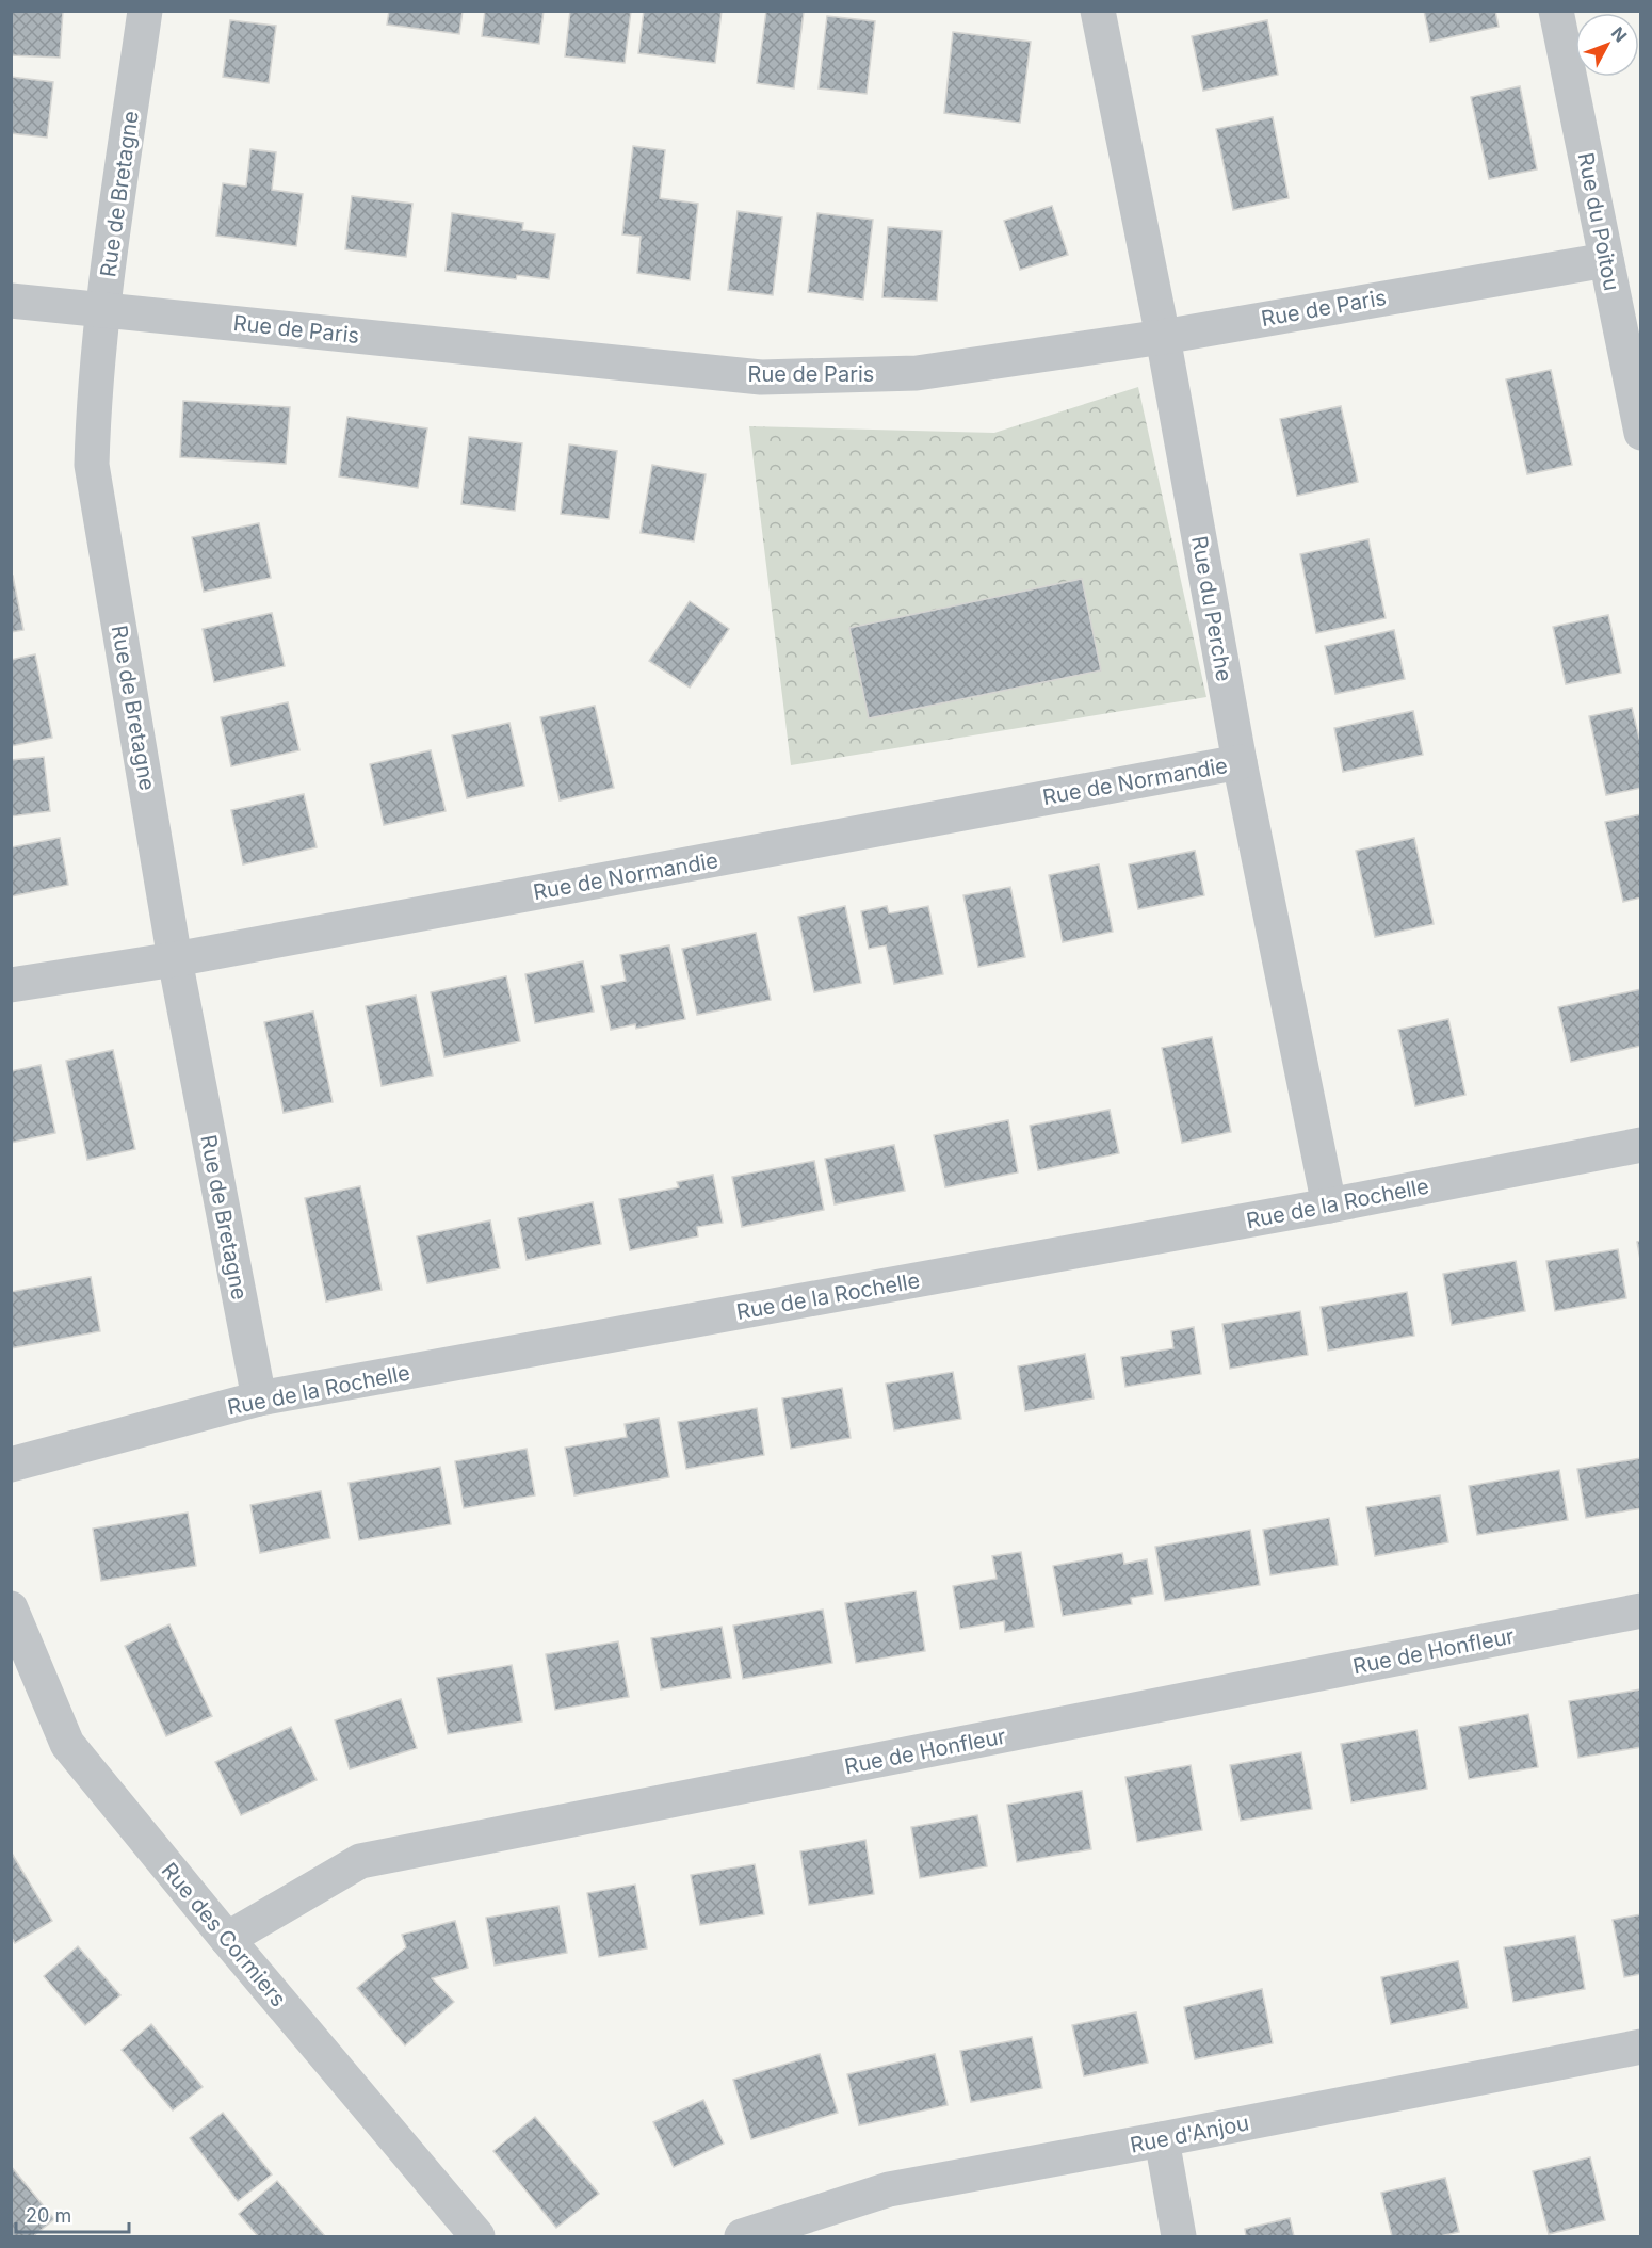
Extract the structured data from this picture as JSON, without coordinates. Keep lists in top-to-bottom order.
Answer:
{
  "streets": {
    "street": [
      "Rue de Bretagne",
      "Rue du Poitou",
      "Rue de Paris",
      "Rue du Perche",
      "Rue de Normandie",
      "Rue de la Rochelle",
      "Rue de Honfleur",
      "Rue des Cormiers",
      "Rue d'Anjou"
    ]
  },
  "crossings": [
    ["Rue de Bretagne", "Rue de Paris"],
    ["Rue de Bretagne", "Rue de Normandie"],
    ["Rue de Bretagne", "Rue de la Rochelle"],
    ["Rue du Poitou", "Rue de Paris"],
    ["Rue de Paris", "Rue du Perche"],
    ["Rue du Perche", "Rue de Normandie"],
    ["Rue du Perche", "Rue de la Rochelle"],
    ["Rue de Honfleur", "Rue des Cormiers"]
  ],
  "scale_bar": "20 m",
  "north": "top right"
}
